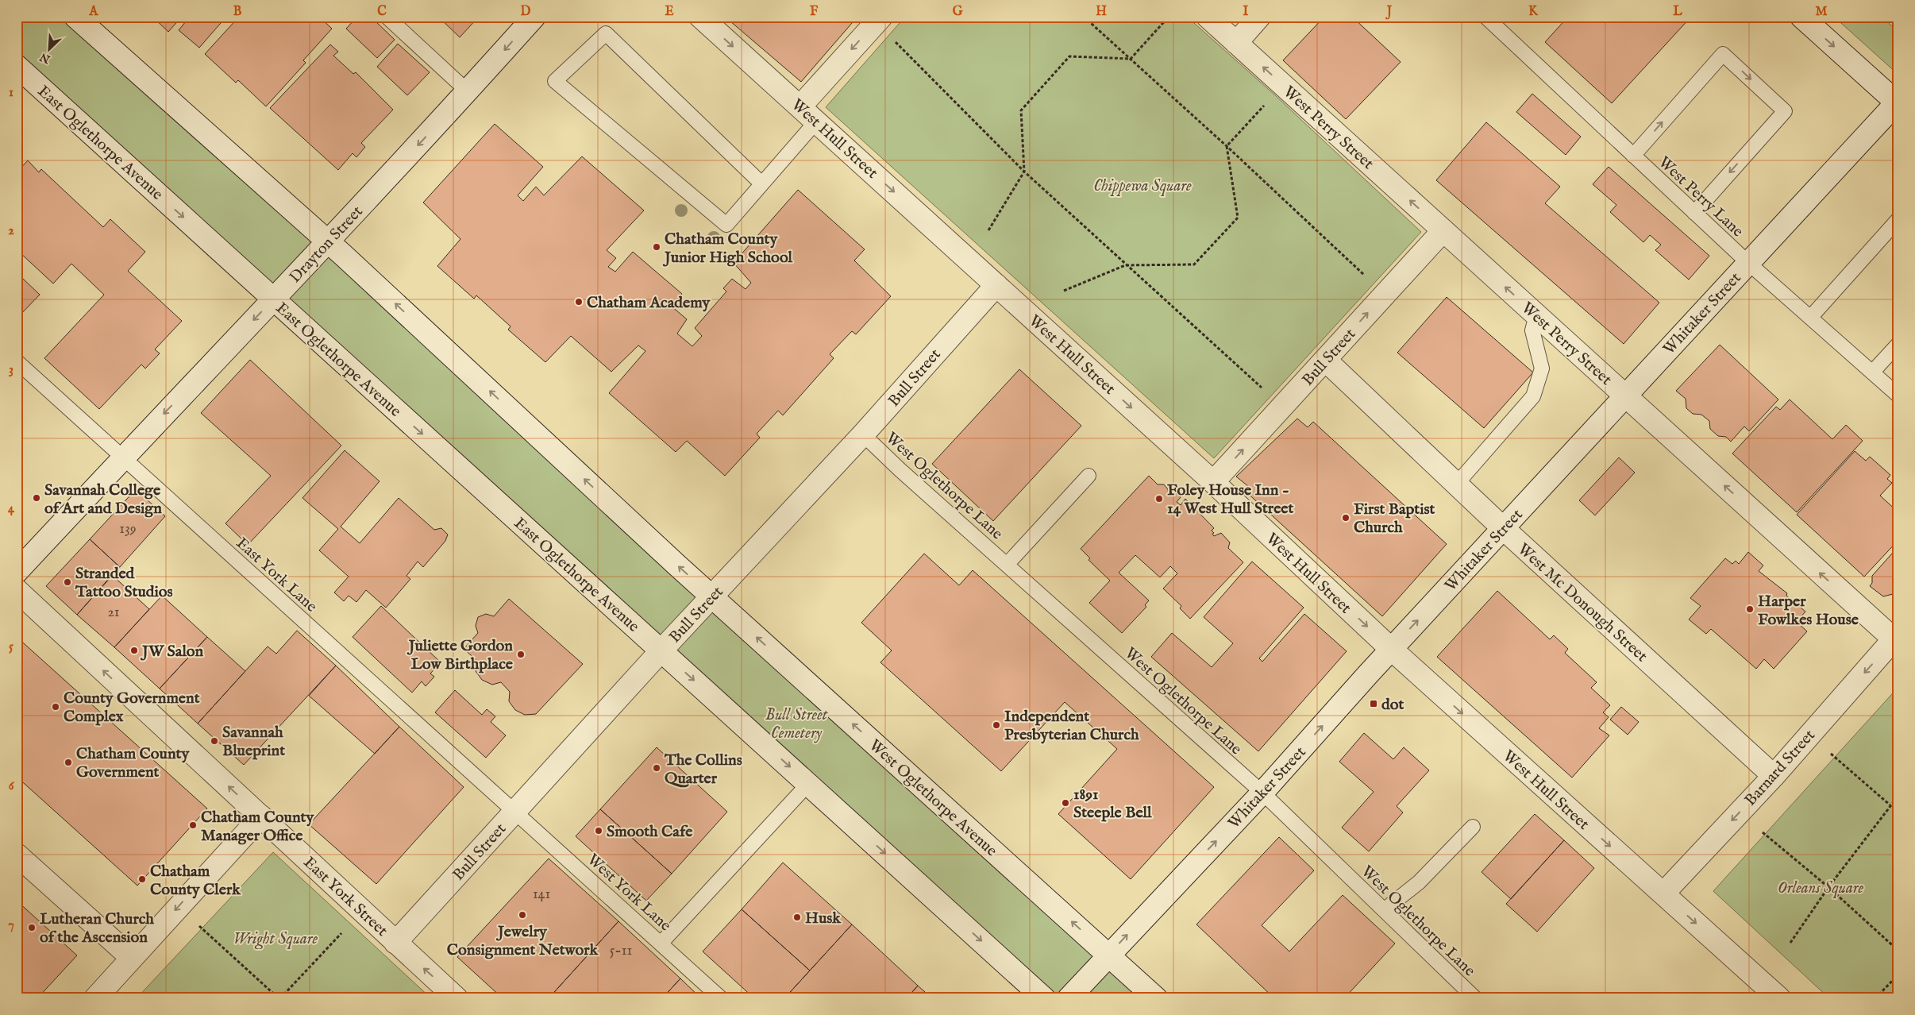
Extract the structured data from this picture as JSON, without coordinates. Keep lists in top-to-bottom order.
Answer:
{
  "streets": {
    "street": [
      "West Perry Street",
      "West Hull Street",
      "East Oglethorpe Avenue",
      "Drayton Street",
      "Whitaker Street",
      "Bull Street",
      "West Mc Donough Street",
      "Barnard Street",
      "West Oglethorpe Avenue",
      "East York Street"
    ],
    "lane": [
      "West Perry Lane",
      "West Oglethorpe Lane",
      "East York Lane",
      "West York Lane"
    ]
  },
  "crossings": [
    ["West Perry Street", "Whitaker Street"],
    ["West Perry Street", "Bull Street"],
    ["West Perry Street", "Barnard Street"],
    ["West Hull Street", "Whitaker Street"],
    ["West Hull Street", "Bull Street"],
    ["West Hull Street", "Barnard Street"],
    ["East Oglethorpe Avenue", "Drayton Street"],
    ["East Oglethorpe Avenue", "Bull Street"],
    ["West Perry Lane", "Whitaker Street"],
    ["Drayton Street", "East York Lane"],
    ["Whitaker Street", "West Oglethorpe Lane"],
    ["Whitaker Street", "West Mc Donough Street"],
    ["Whitaker Street", "West Oglethorpe Avenue"],
    ["Bull Street", "West Oglethorpe Lane"],
    ["Bull Street", "East York Lane"],
    ["Bull Street", "West Mc Donough Street"],
    ["Bull Street", "West Oglethorpe Avenue"],
    ["Bull Street", "West York Lane"],
    ["Bull Street", "East York Street"],
    ["East York Lane", "West York Lane"],
    ["West Mc Donough Street", "Barnard Street"]
  ],
  "one_way": [
    "West Perry Street",
    "West Hull Street",
    "Drayton Street",
    "Whitaker Street",
    "Barnard Street"
  ],
  "parks": [
    "Chippewa Square",
    "Bull Street Cemetery",
    "Orleans Square",
    "Wright Square"
  ],
  "places": {
    "other": [
      "Chatham County Junior High School",
      "Chatham Academy",
      "Savannah College of Art and Design",
      "Foley House Inn - 14 West Hull Street",
      "First Baptist Church",
      "Stranded Tattoo Studios",
      "Harper Fowlkes House",
      "JW Salon",
      "Juliette Gordon Low Birthplace",
      "County Government Complex",
      "Independent Presbyterian Church",
      "Savannah Blueprint",
      "Chatham County Government",
      "The Collins Quarter",
      "1891 Steeple Bell",
      "Chatham County Manager Office",
      "Smooth Cafe",
      "Chatham County Clerk",
      "Jewelry Consignment Network",
      "Husk",
      "Lutheran Church of the Ascension"
    ],
    "transit": ["dot"]
  },
  "house_numbers": [
    "139",
    "21",
    "141",
    "5-11"
  ],
  "north": "bottom left",
  "grid": {
    "columns": [
      "A",
      "B",
      "C",
      "D",
      "E",
      "F",
      "G",
      "H",
      "I",
      "J",
      "K",
      "L",
      "M"
    ],
    "rows": [
      "1",
      "2",
      "3",
      "4",
      "5",
      "6",
      "7"
    ]
  }
}
